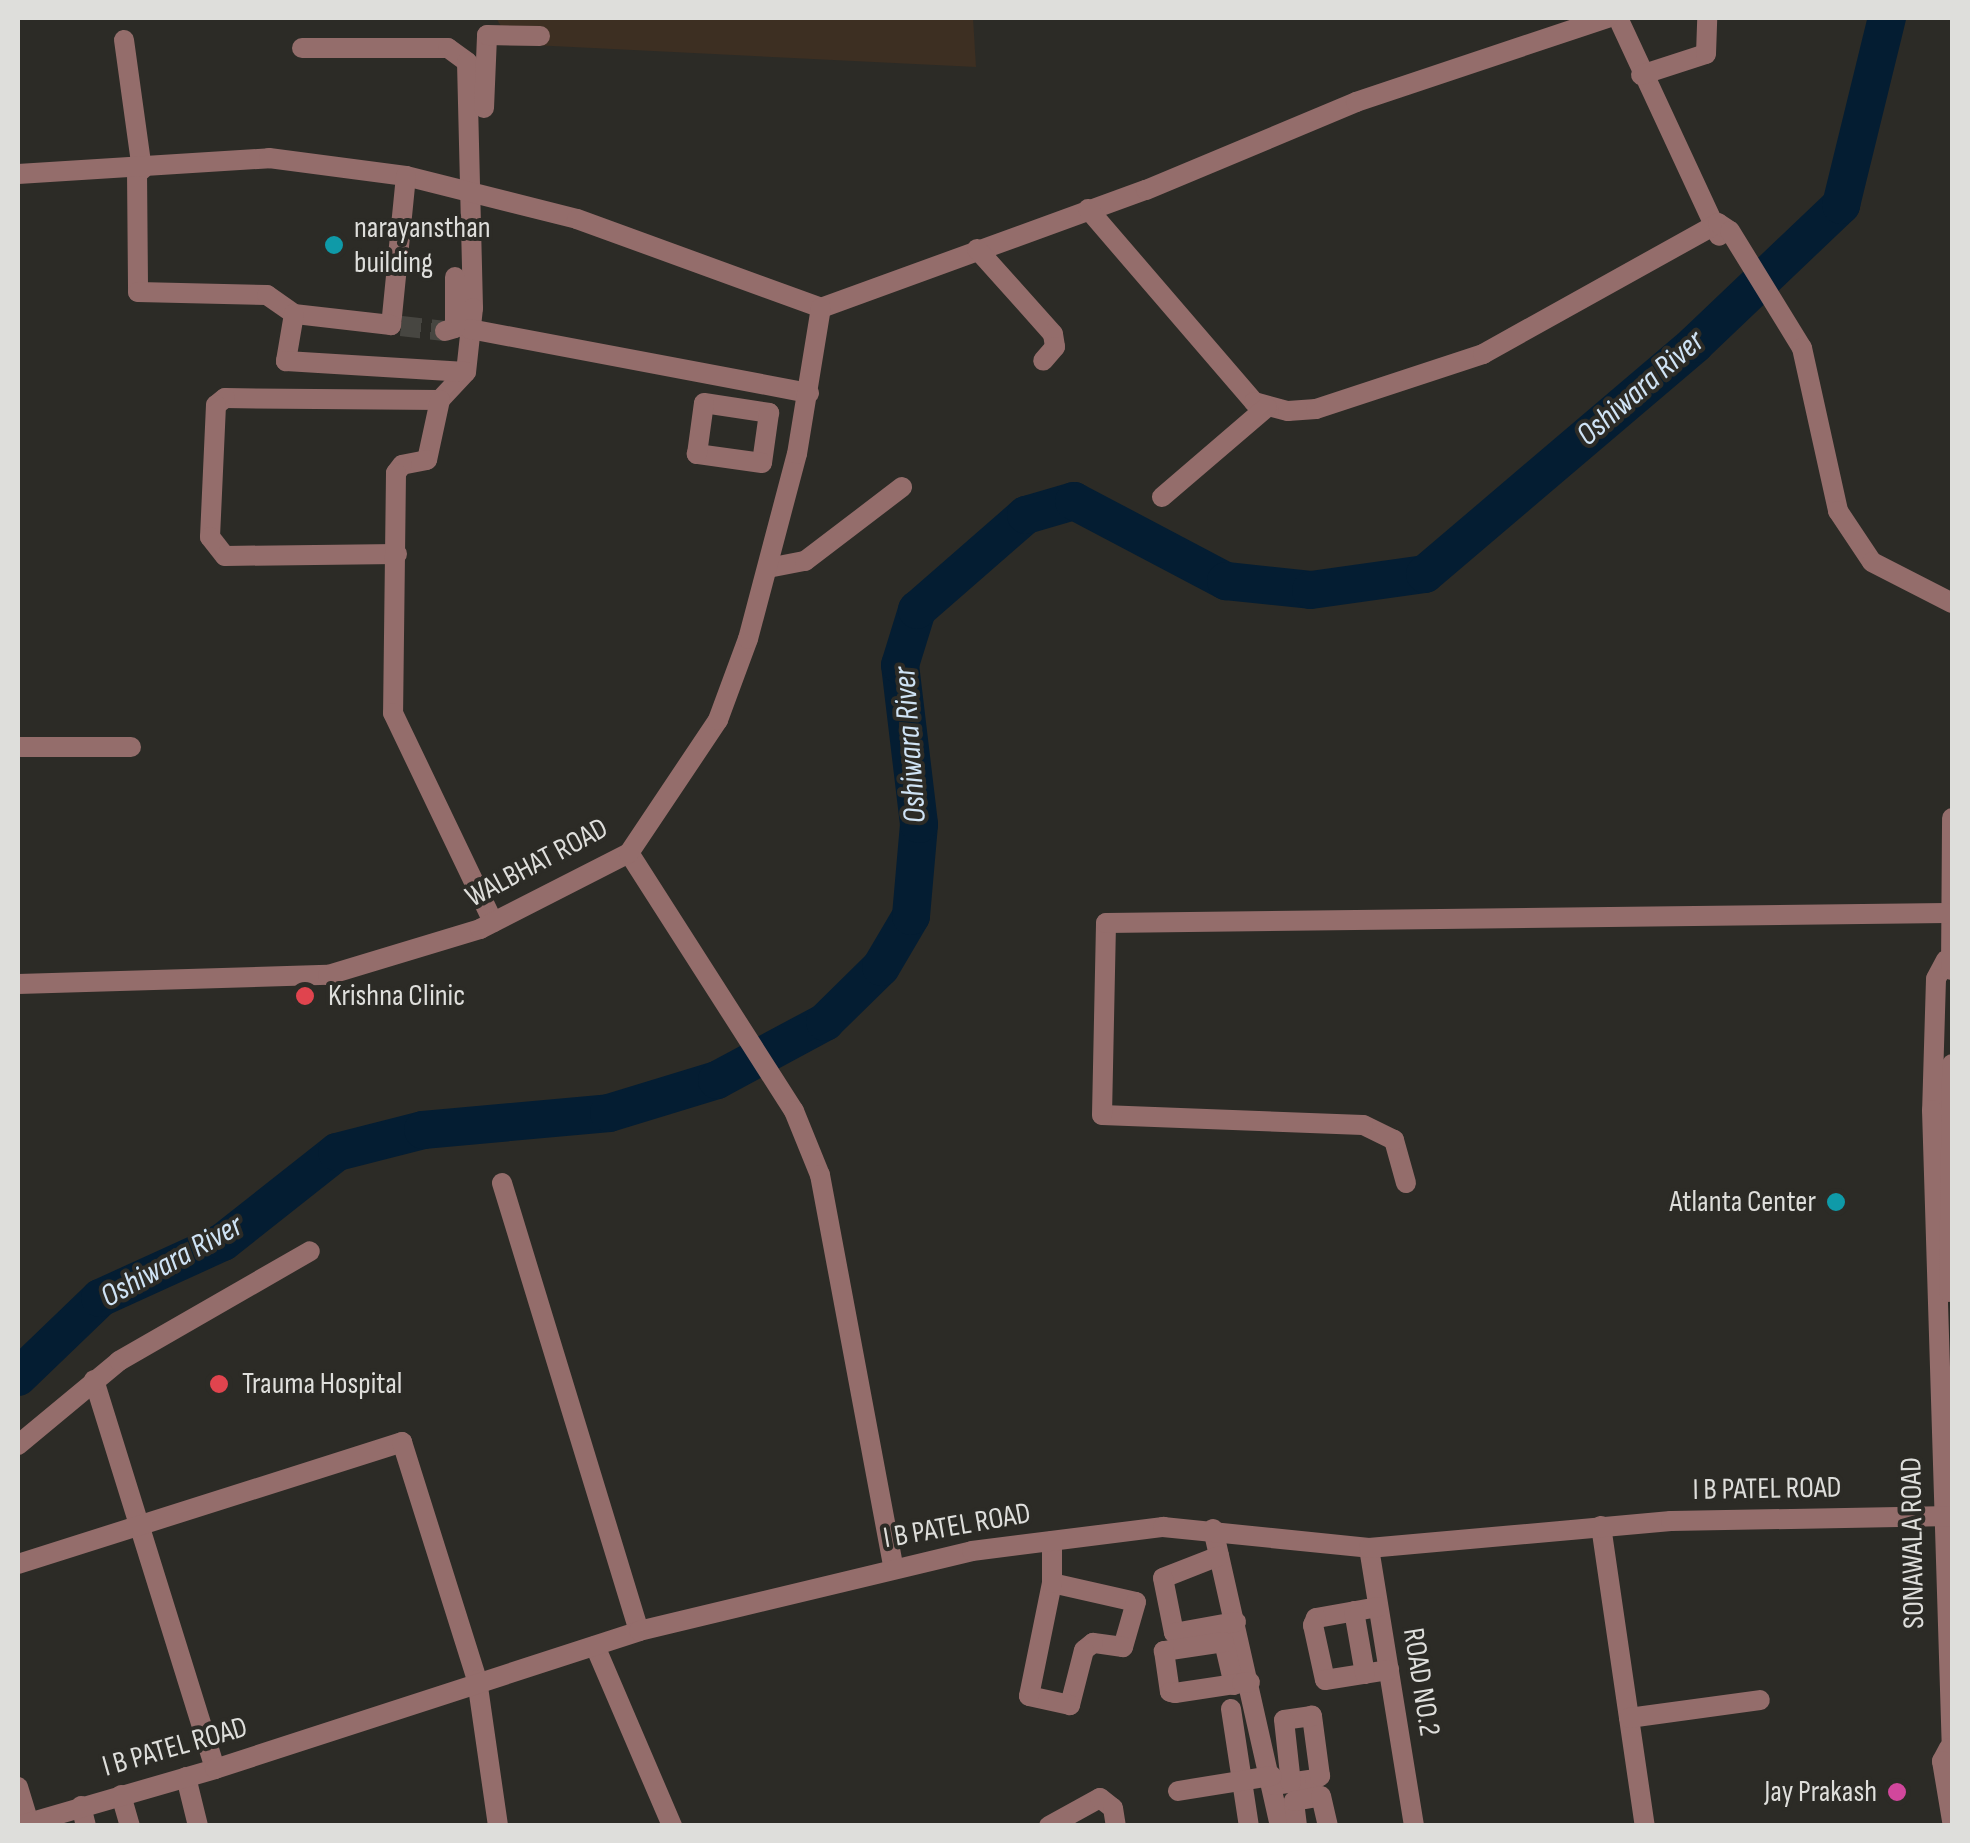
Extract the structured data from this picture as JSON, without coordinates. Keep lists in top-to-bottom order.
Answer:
{
  "streets": {
    "street": [
      "WALBHAT ROAD",
      "I B PATEL ROAD",
      "SONAWALA ROAD",
      "ROAD NO.2"
    ]
  },
  "crossings": [
    ["I B PATEL ROAD", "SONAWALA ROAD"],
    ["I B PATEL ROAD", "ROAD NO.2"]
  ],
  "water": ["Oshiwara River"],
  "places": [
    "narayansthan building",
    "Krishna Clinic",
    "Atlanta Center",
    "Trauma Hospital",
    "Jay Prakash"
  ]
}
